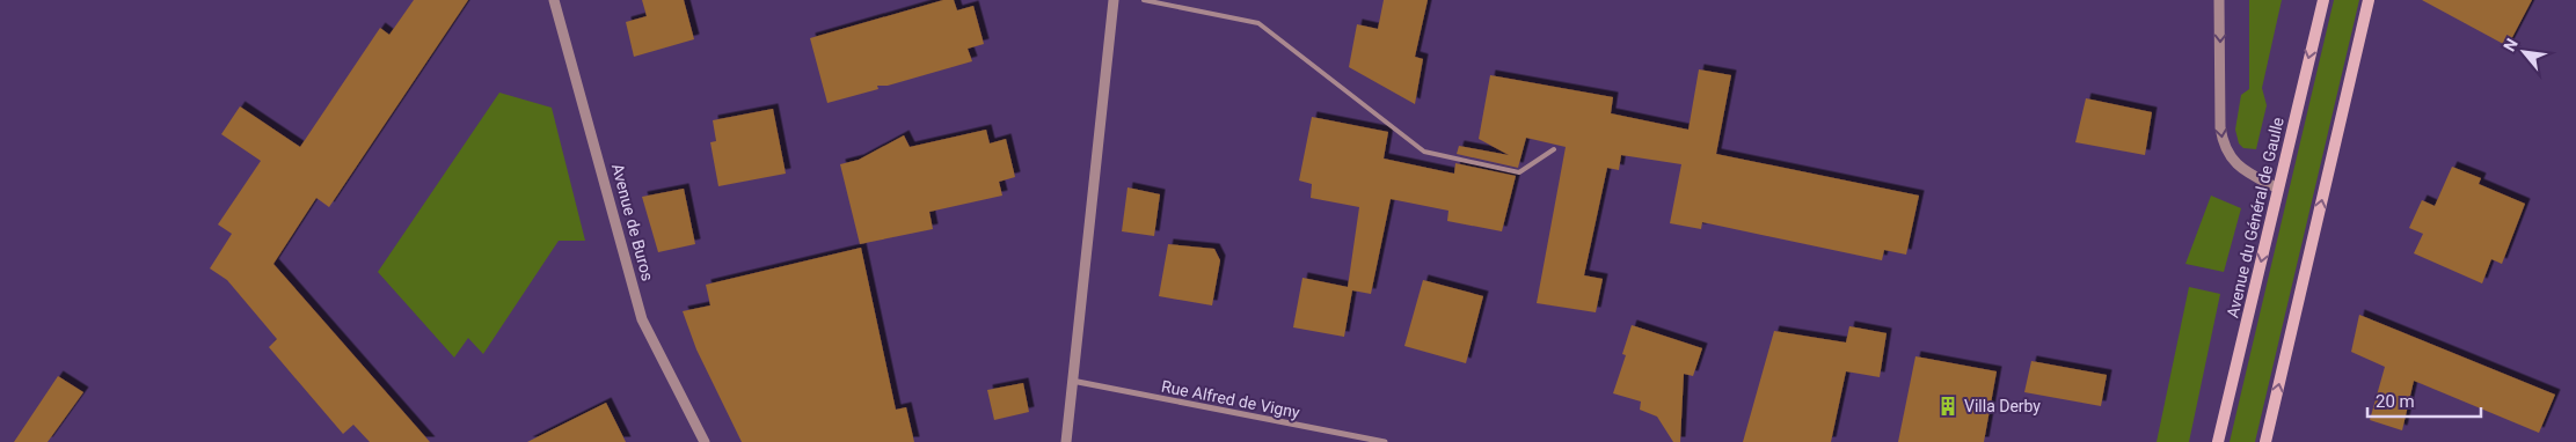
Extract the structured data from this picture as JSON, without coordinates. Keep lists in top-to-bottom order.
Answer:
{
  "streets": {
    "main road": ["Avenue du Général de Gaulle"],
    "street": ["Avenue de Buros", "Rue Alfred de Vigny"]
  },
  "places": {
    "building": ["Villa Derby"]
  },
  "scale_bar": "20 m",
  "north": "top left"
}
